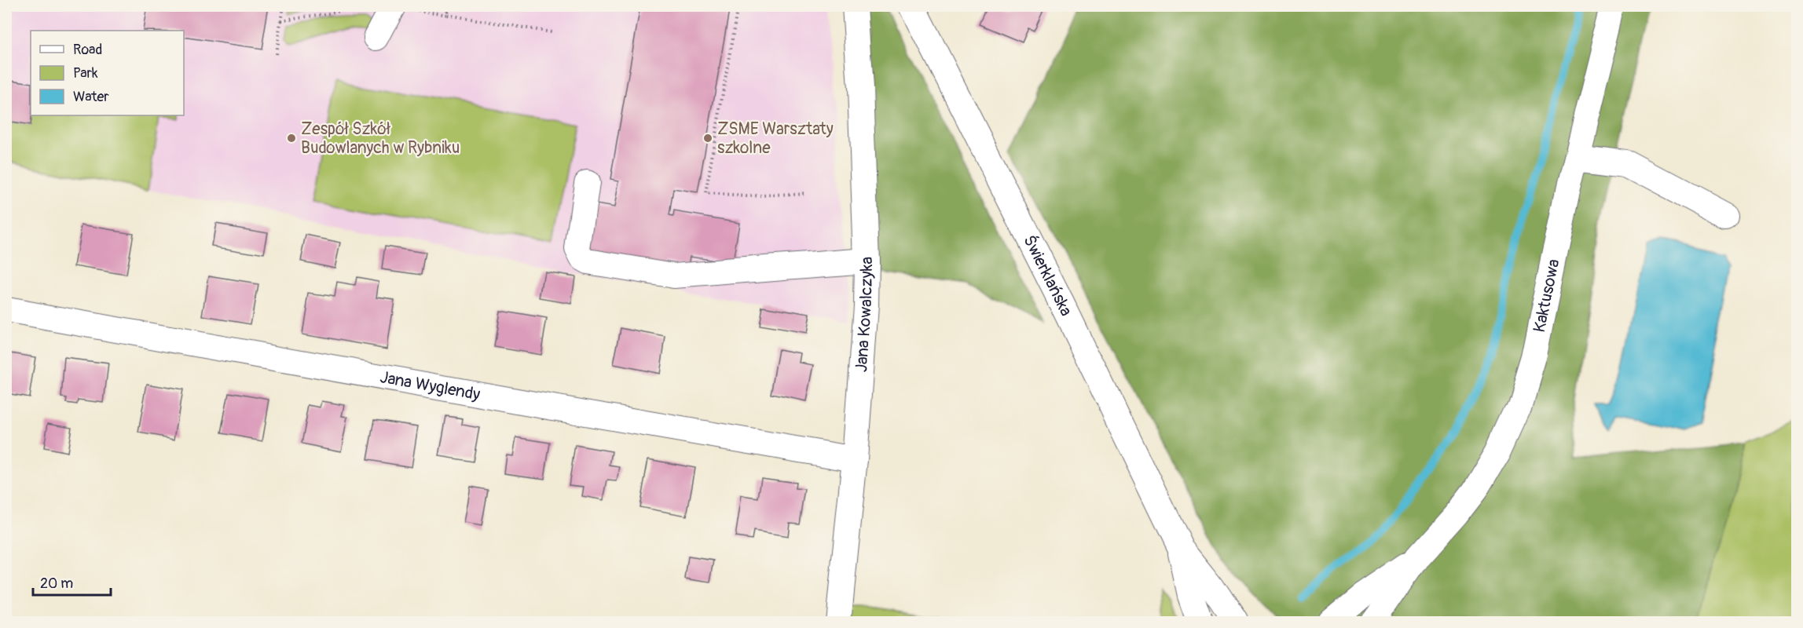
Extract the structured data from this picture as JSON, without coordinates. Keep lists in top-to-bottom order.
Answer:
{
  "streets": {
    "street": [
      "Świerklańska",
      "Kaktusowa",
      "Jana Kowalczyka",
      "Jana Wyglendy"
    ]
  },
  "crossings": [
    ["Jana Kowalczyka", "Jana Wyglendy"]
  ],
  "places": ["Zespół Szkół Budowlanych w Rybniku", "ZSME Warsztaty szkolne"],
  "legend": ["Road", "Park", "Water"],
  "scale_bar": "20 m"
}
